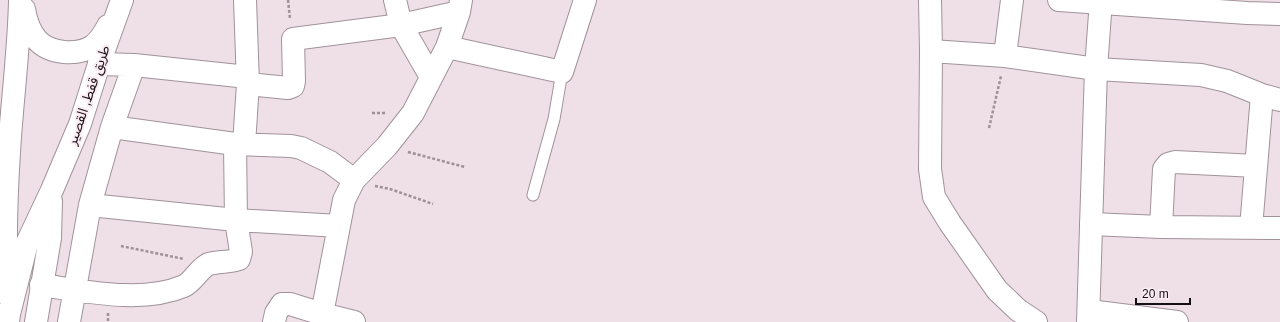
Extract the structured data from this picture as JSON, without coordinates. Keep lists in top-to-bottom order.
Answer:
{
  "streets": {
    "street": ["طريق قفط, القصير"]
  },
  "scale_bar": "20 m"
}
